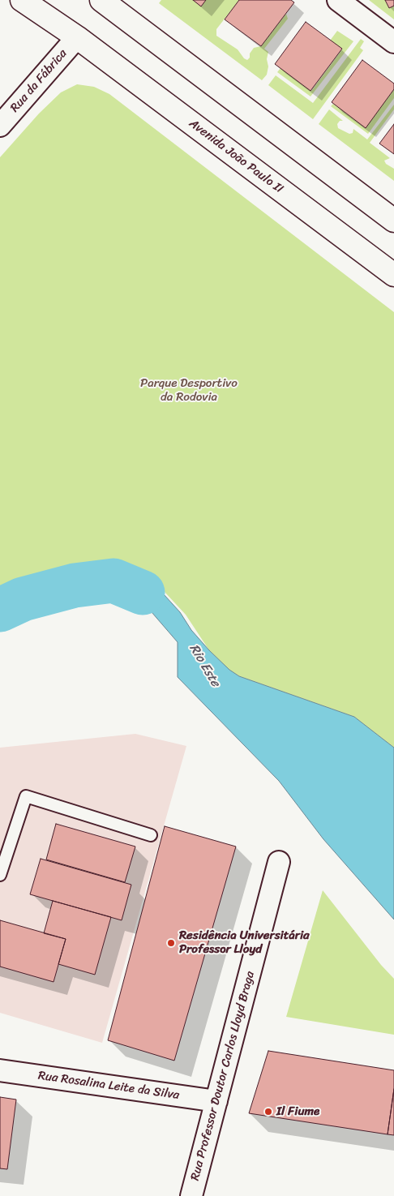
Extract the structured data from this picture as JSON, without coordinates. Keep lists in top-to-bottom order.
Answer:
{
  "streets": {
    "main road": ["Avenida João Paulo II"],
    "street": ["Rua da Fábrica", "Rua Professor Doutor Carlos Lloyd Braga", "Rua Rosalina Leite da Silva"]
  },
  "crossings": [
    ["Rua da Fábrica", "Avenida João Paulo II"],
    ["Rua Professor Doutor Carlos Lloyd Braga", "Rua Rosalina Leite da Silva"]
  ],
  "water": ["Rio Este"],
  "parks": ["Parque Desportivo da Rodovia"],
  "places": ["Residência Universitária Professor Lloyd", "Il Fiume"]
}
